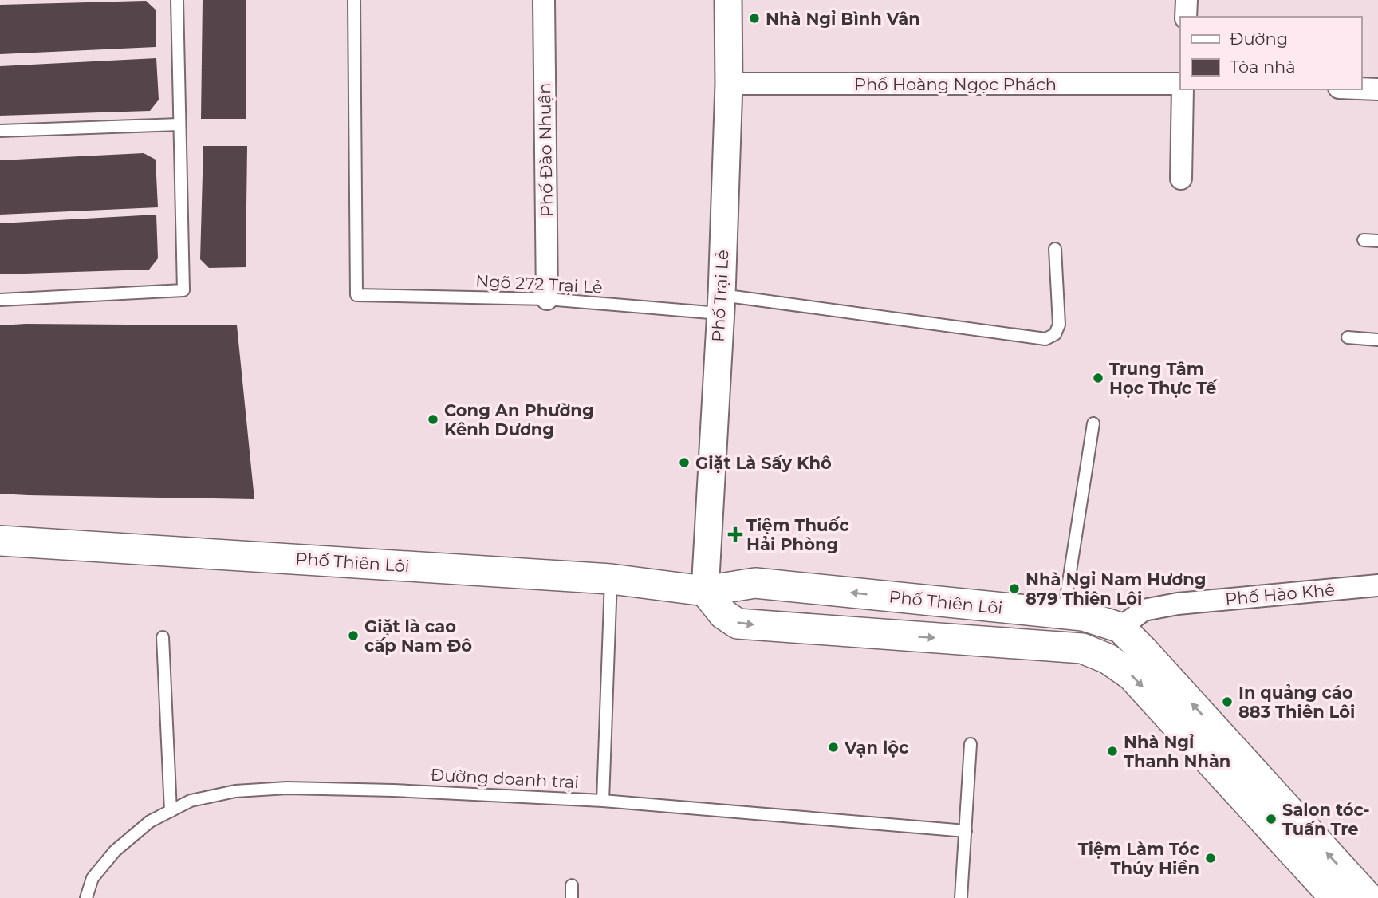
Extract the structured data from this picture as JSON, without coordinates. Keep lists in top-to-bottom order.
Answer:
{
  "streets": {
    "main road": ["Phố Thiên Lôi"],
    "street": [
      "Phố Hoàng Ngọc Phách",
      "Phố Đào Nhuận",
      "Phố Trại Lẻ",
      "Phố Hào Khê"
    ],
    "lane": ["Ngõ 272 Trại Lẻ", "Đường doanh trại"]
  },
  "crossings": [
    ["Phố Hoàng Ngọc Phách", "Phố Trại Lẻ"],
    ["Phố Đào Nhuận", "Ngõ 272 Trại Lẻ"],
    ["Ngõ 272 Trại Lẻ", "Phố Trại Lẻ"],
    ["Phố Trại Lẻ", "Phố Thiên Lôi"],
    ["Phố Thiên Lôi", "Phố Hào Khê"]
  ],
  "places": {
    "other": [
      "Nhà Ngỉ Bình Vân",
      "Trung Tâm Học Thực Tế",
      "Cong An Phường Kênh Dương",
      "Giặt Là Sấy Khô",
      "Nhà Ngỉ Nam Hương 879 Thiên Lôi",
      "Giặt là cao cấp Nam Đô",
      "In quảng cáo 883 Thiên Lôi",
      "Vạn lộc",
      "Nhà Ngỉ Thanh Nhàn",
      "Salon tóc- Tuấn Tre",
      "Tiệm Làm Tóc Thúy Hiền"
    ],
    "health": ["Tiệm Thuốc Hải Phòng"]
  },
  "legend": ["Đường", "Tòa nhà"]
}
